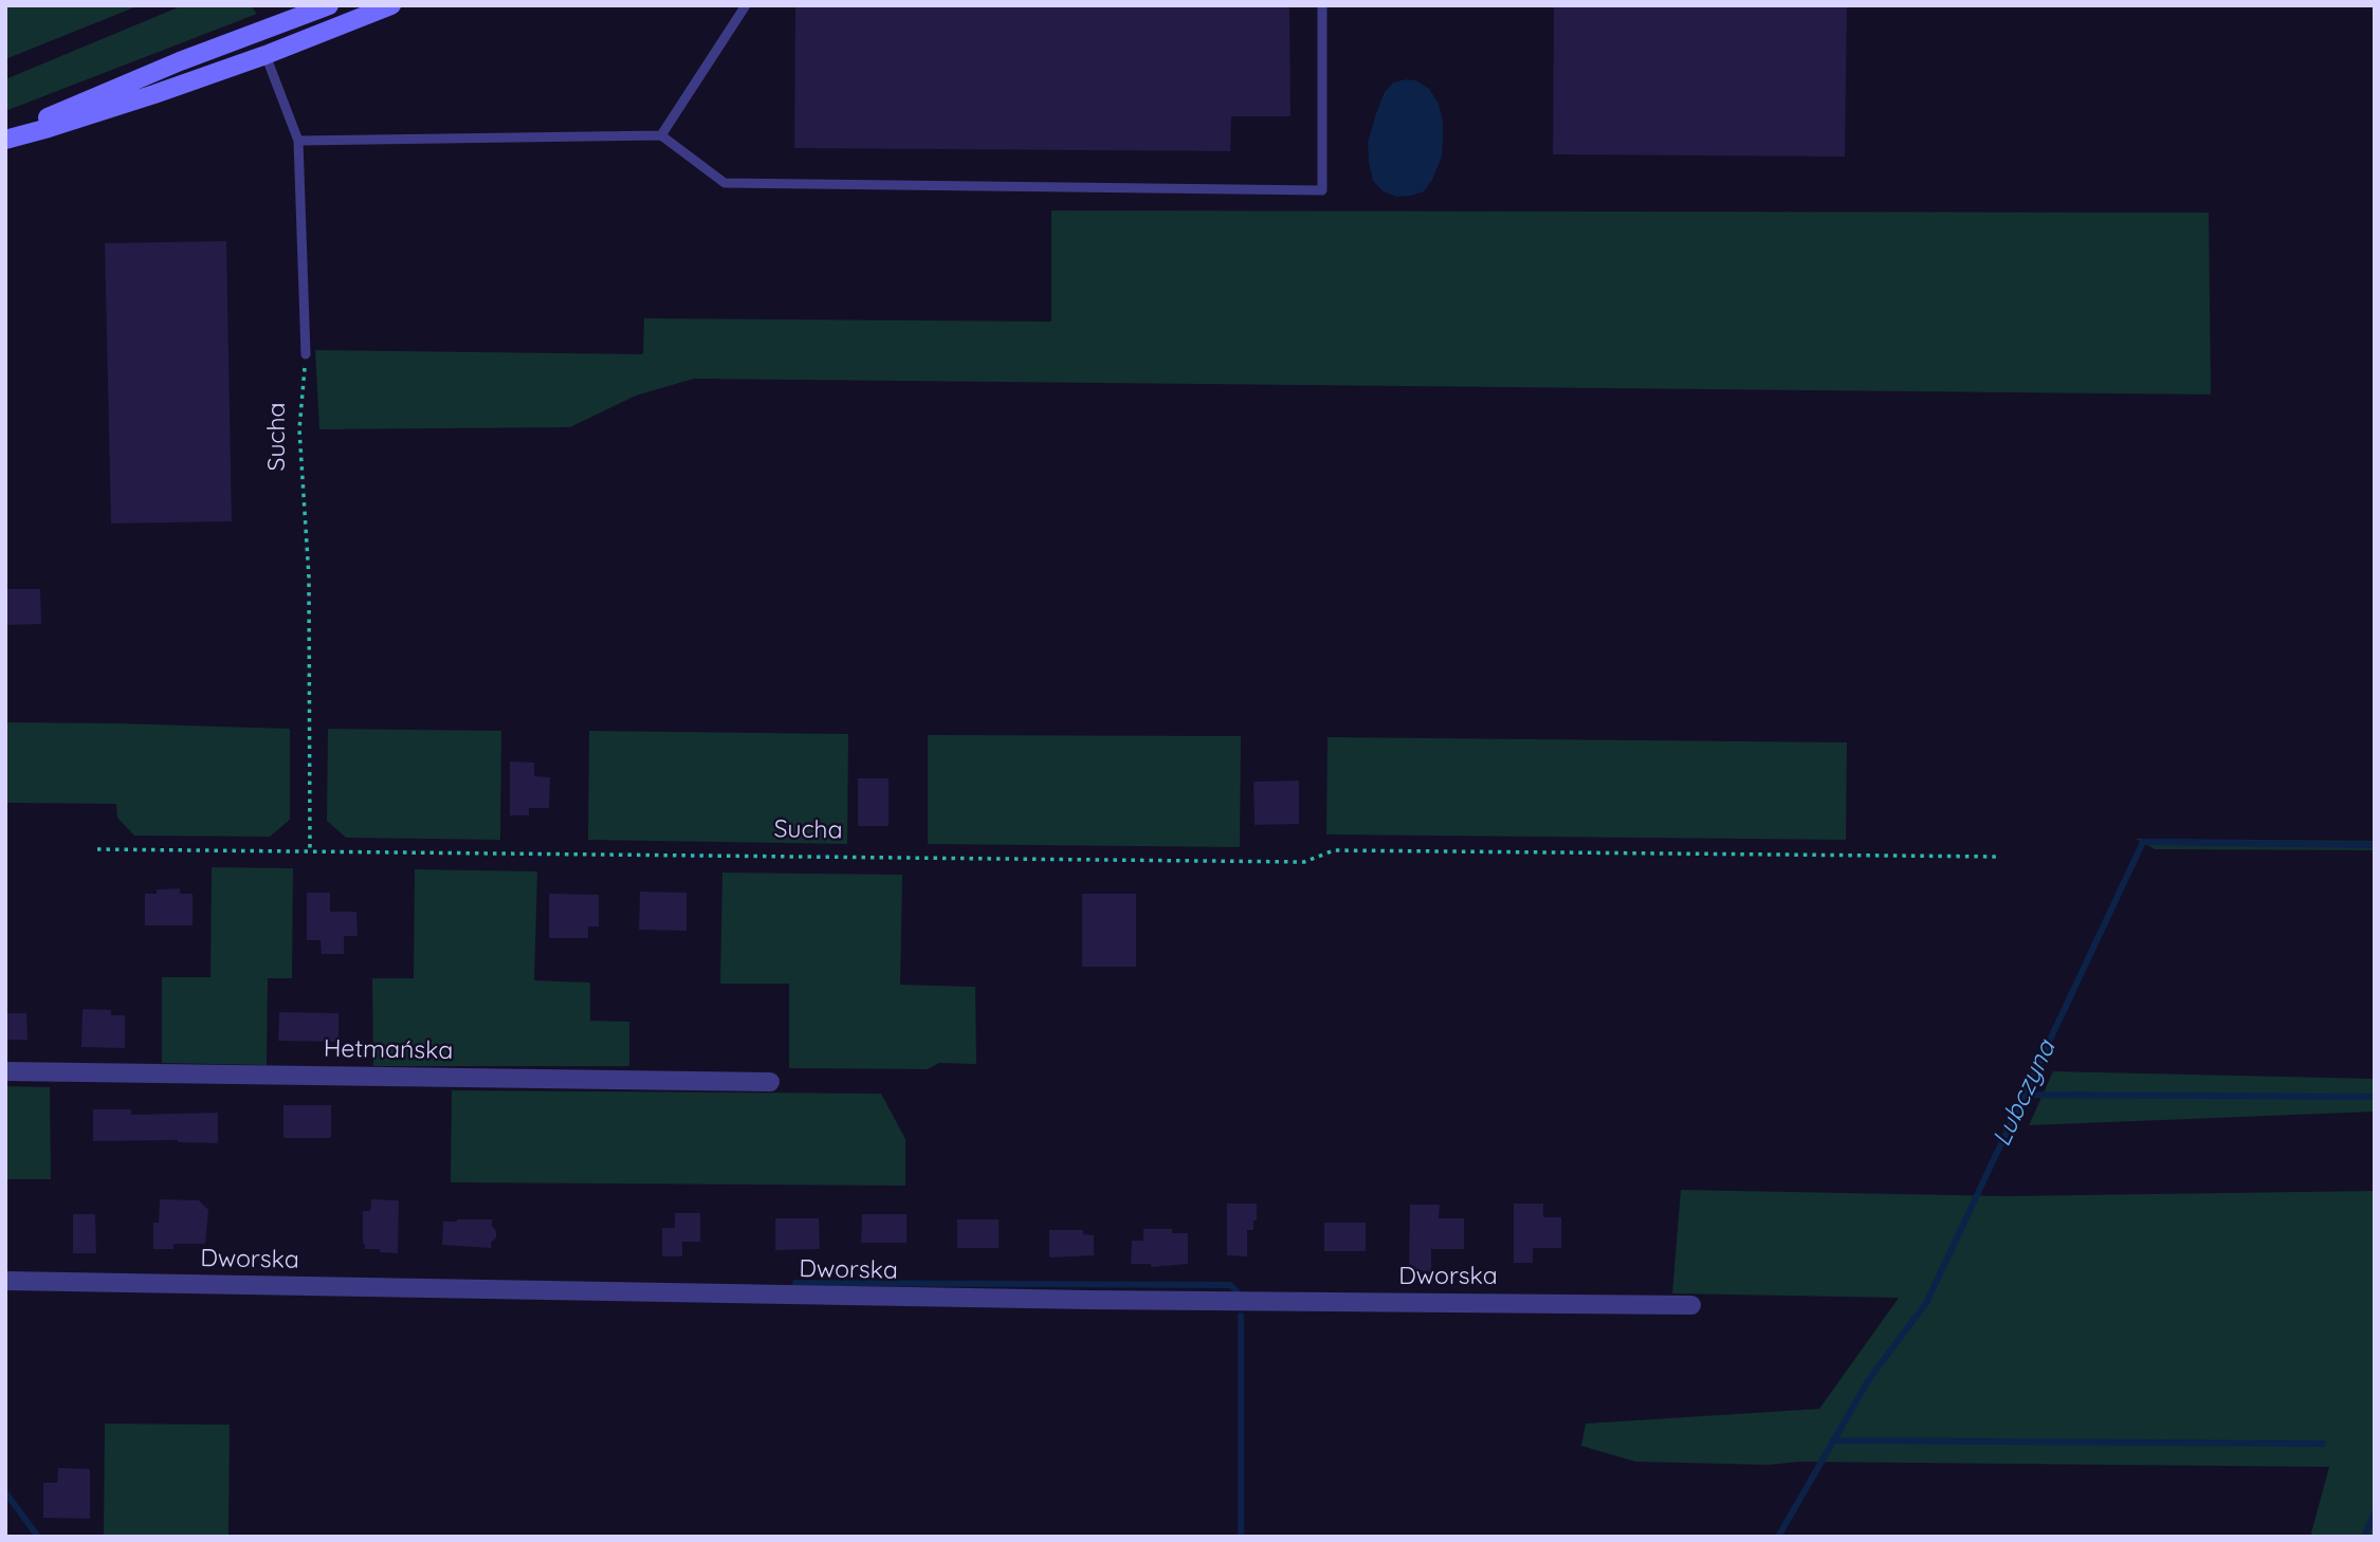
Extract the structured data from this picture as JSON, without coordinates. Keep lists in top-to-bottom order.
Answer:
{
  "streets": {
    "street": ["Hetmańska", "Dworska"],
    "path": ["Sucha"]
  },
  "water": ["Lubczyna"]
}
